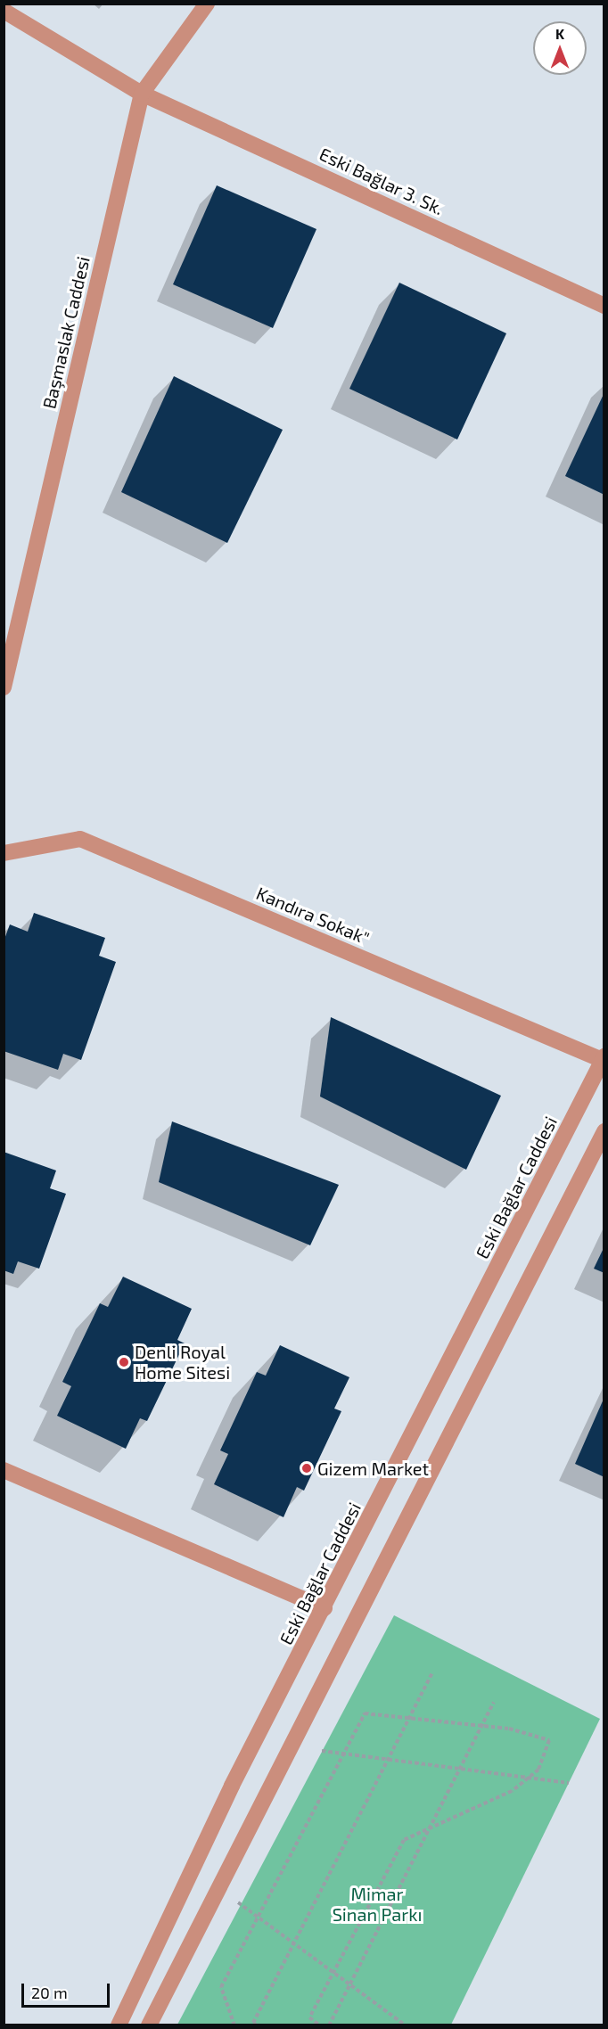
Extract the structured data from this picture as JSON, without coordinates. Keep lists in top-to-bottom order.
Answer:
{
  "streets": {
    "street": [
      "Eski Bağlar 3. Sk.",
      "Başmaslak Caddesi",
      "Kandıra Sokak\"",
      "Eski Bağlar Caddesi"
    ]
  },
  "crossings": [
    ["Eski Bağlar 3. Sk.", "Başmaslak Caddesi"],
    ["Kandıra Sokak\"", "Eski Bağlar Caddesi"]
  ],
  "parks": ["Mimar Sinan Parkı"],
  "places": ["Denli Royal Home Sitesi", "Gizem Market"],
  "scale_bar": "20 m",
  "north": "top"
}
